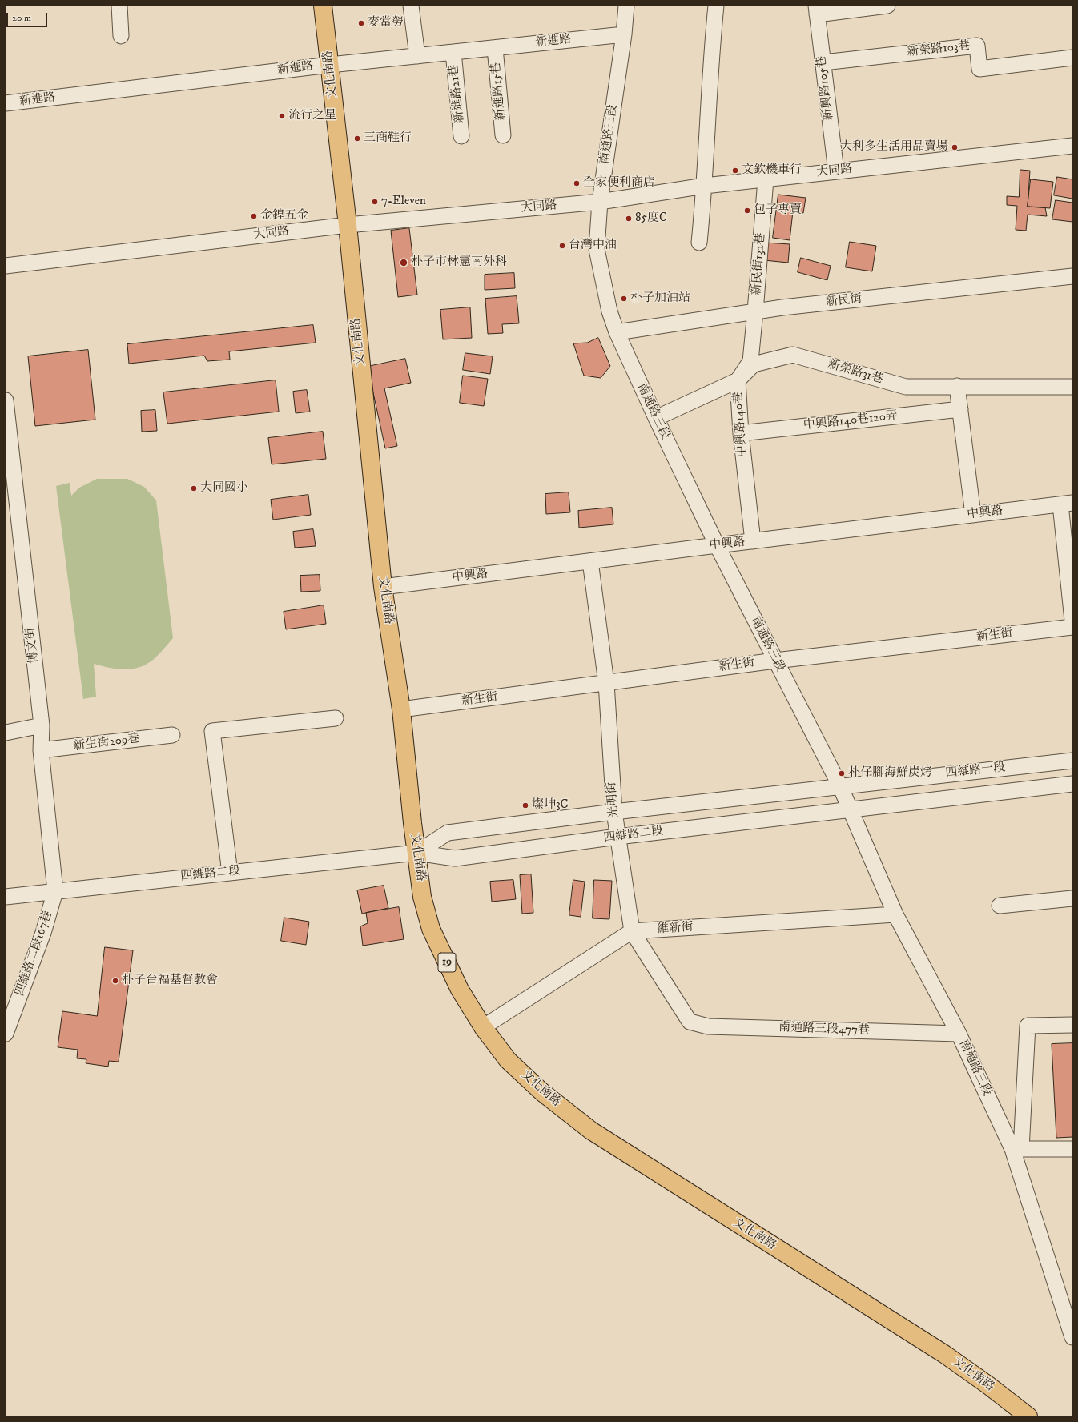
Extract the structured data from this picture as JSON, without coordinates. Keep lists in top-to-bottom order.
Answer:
{
  "streets": {
    "main road": ["文化南路", "19"],
    "street": [
      "新進路",
      "新榮路103巷",
      "新興路105巷",
      "新進路15巷",
      "新進路21巷",
      "南通路三段",
      "大同路",
      "新民街132巷",
      "新民街",
      "新榮路31巷",
      "中興路140巷120弄",
      "中興路140巷",
      "中興路",
      "新生街",
      "博文街",
      "新生街209巷",
      "四維路一段",
      "光明街",
      "四維路二段",
      "維新街",
      "四維路二段167巷",
      "南通路三段477巷"
    ]
  },
  "crossings": [
    ["新進路", "文化南路"],
    ["新進路", "新進路15巷"],
    ["新進路", "新進路21巷"],
    ["新進路", "南通路三段"],
    ["新榮路103巷", "新興路105巷"],
    ["文化南路", "大同路"],
    ["文化南路", "中興路"],
    ["文化南路", "新生街"],
    ["文化南路", "四維路二段"],
    ["文化南路", "維新街"],
    ["新興路105巷", "大同路"],
    ["南通路三段", "大同路"],
    ["南通路三段", "新民街"],
    ["南通路三段", "新榮路31巷"],
    ["南通路三段", "中興路"],
    ["南通路三段", "新生街"],
    ["南通路三段", "四維路一段"],
    ["南通路三段", "四維路二段"],
    ["南通路三段", "維新街"],
    ["南通路三段", "南通路三段477巷"],
    ["大同路", "新民街132巷"],
    ["新民街132巷", "新民街"],
    ["新民街132巷", "中興路140巷"],
    ["新民街", "中興路140巷"],
    ["新榮路31巷", "中興路140巷"],
    ["中興路140巷120弄", "中興路140巷"],
    ["中興路140巷", "中興路"],
    ["中興路", "光明街"],
    ["新生街", "光明街"],
    ["博文街", "新生街209巷"],
    ["博文街", "四維路二段"],
    ["博文街", "四維路二段167巷"],
    ["四維路一段", "四維路二段"],
    ["光明街", "四維路二段"],
    ["光明街", "維新街"],
    ["光明街", "南通路三段477巷"],
    ["四維路二段", "四維路二段167巷"]
  ],
  "places": [
    "麥當勞",
    "流行之星",
    "三商鞋行",
    "大利多生活用品賣場",
    "文欽機車行",
    "全家便利商店",
    "7-Eleven",
    "包子專賣",
    "金鍠五金",
    "85度C",
    "台灣中油",
    "朴子市林憲南外科",
    "朴子加油站",
    "大同國小",
    "朴仔腳海鮮炭烤",
    "燦坤3C",
    "朴子台福基督教會"
  ],
  "scale_bar": "20 m"
}
